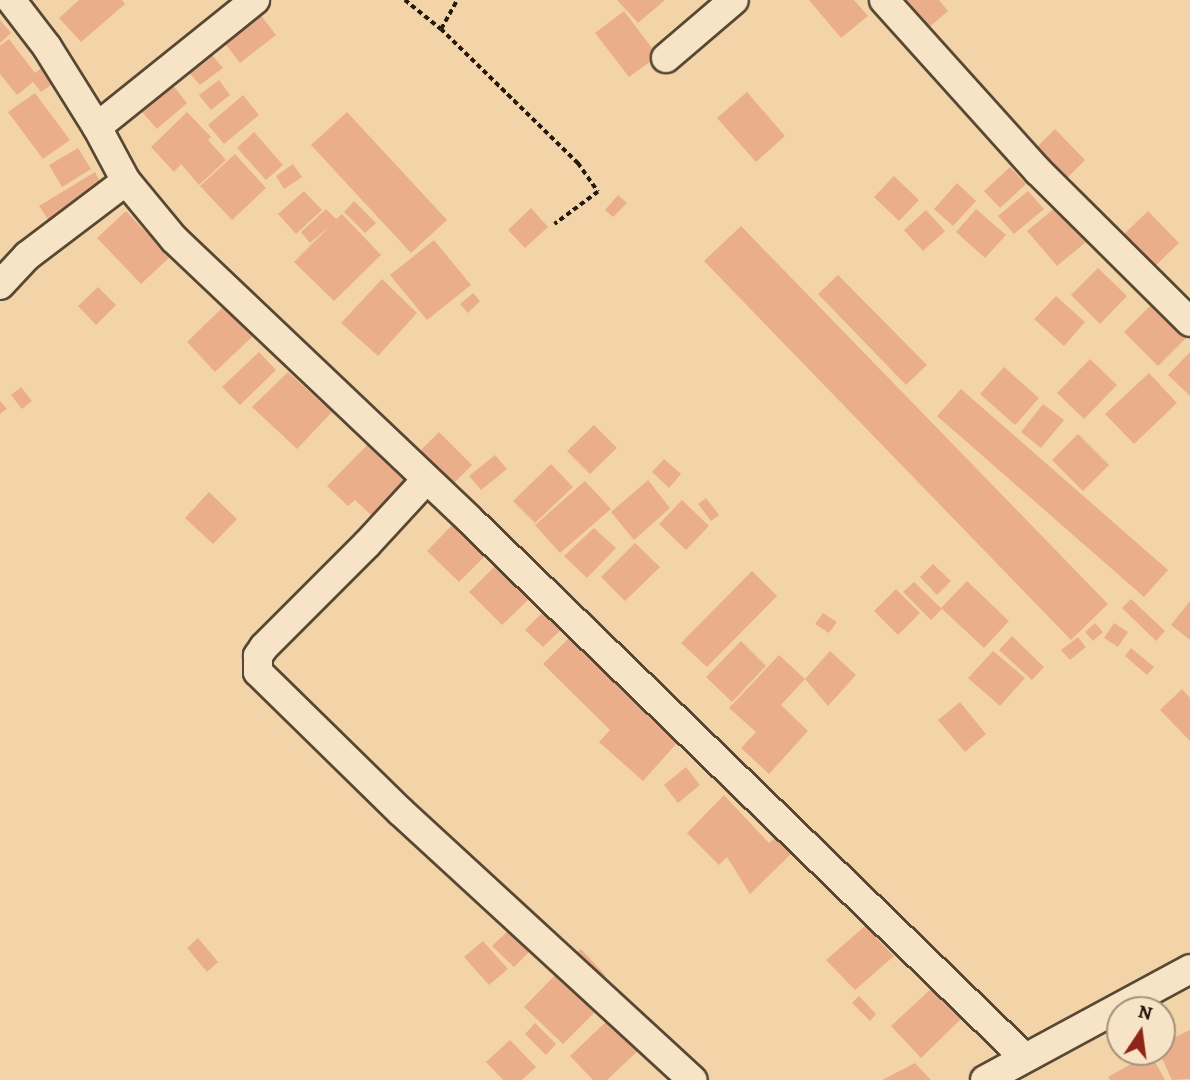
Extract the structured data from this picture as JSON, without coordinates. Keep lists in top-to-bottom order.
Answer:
{
  "north": "top"
}
